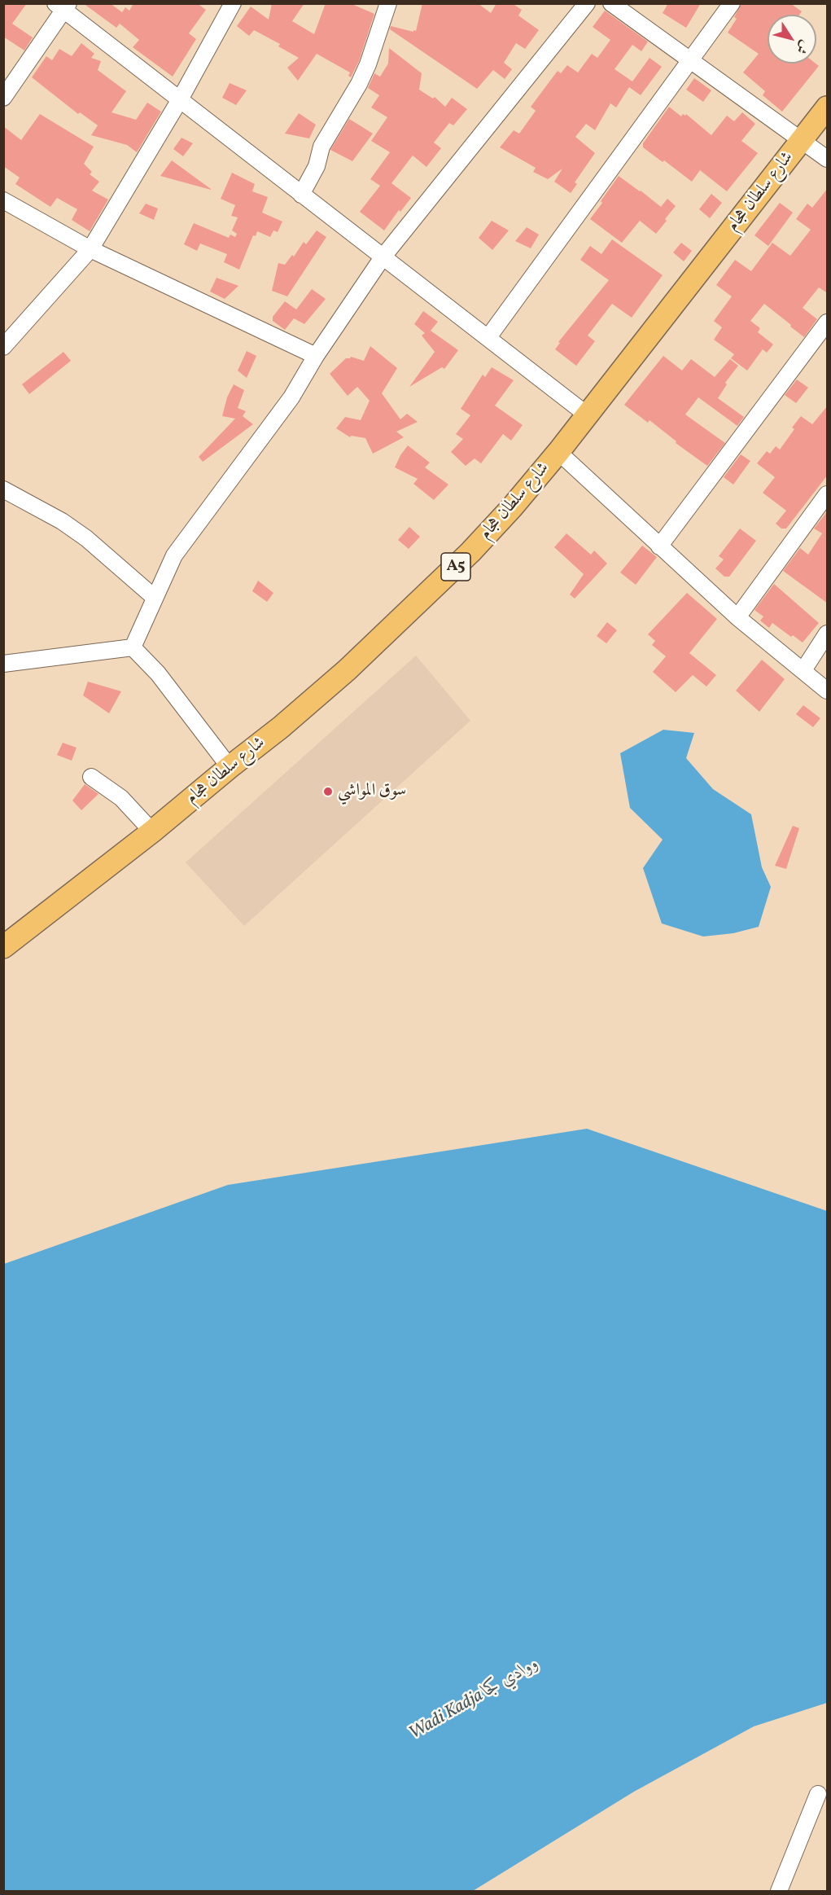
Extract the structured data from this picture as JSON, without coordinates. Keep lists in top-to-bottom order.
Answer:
{
  "streets": {
    "highway": ["شارع سلطان هجام", "A5"]
  },
  "water": ["Wadi Kadja ووادي كجا"],
  "places": ["سوق المواشي"],
  "north": "bottom right"
}
